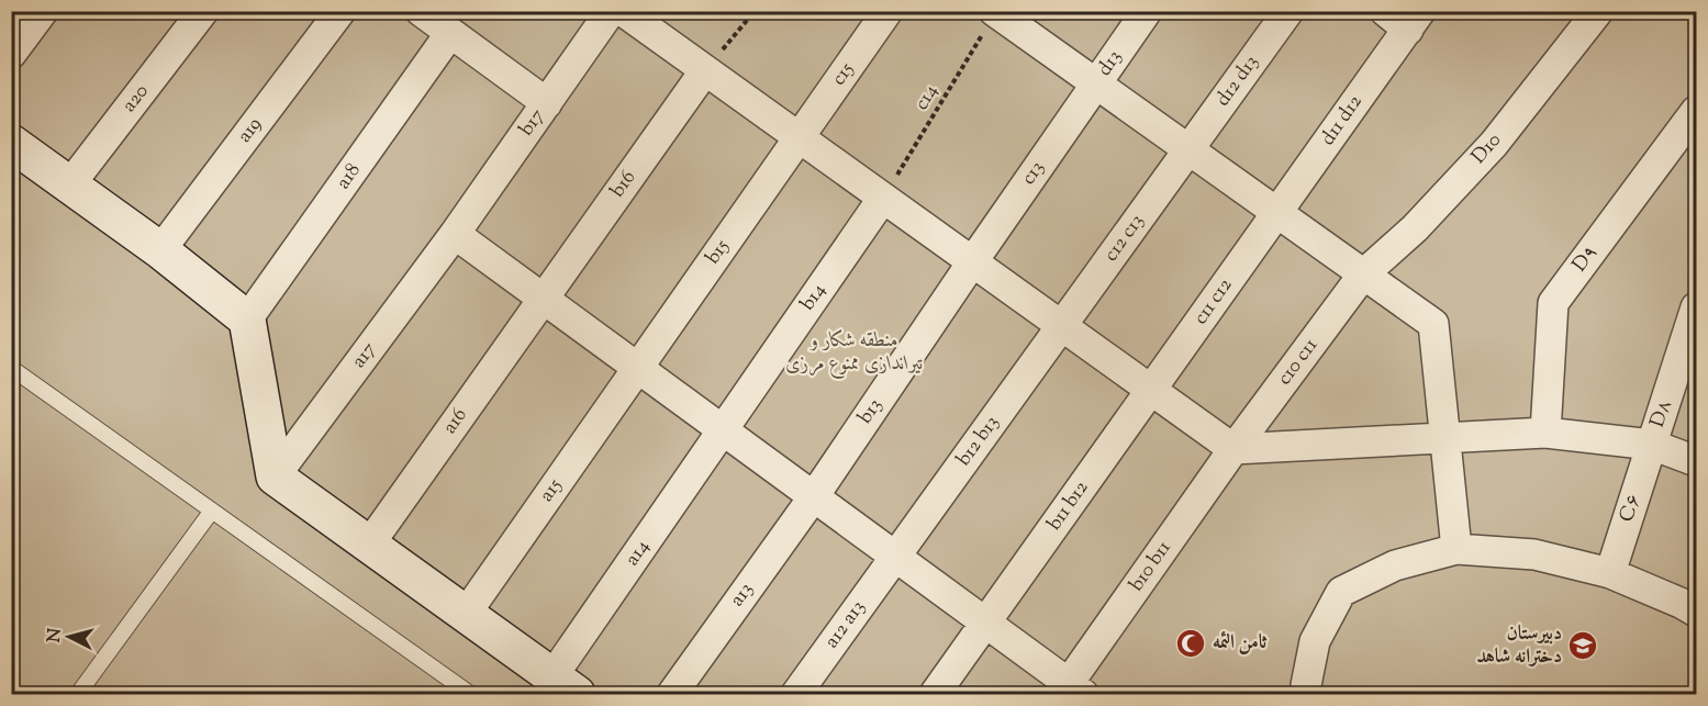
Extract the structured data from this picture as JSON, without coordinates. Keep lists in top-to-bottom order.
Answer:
{
  "streets": {
    "street": [
      "d13",
      "c15",
      "d12 d13",
      "a20",
      "d11 d12",
      "b17",
      "a19",
      "D10",
      "c13",
      "a18",
      "b16",
      "c12 c13",
      "b15",
      "D۹",
      "b14",
      "c11 c12",
      "a17",
      "c10 c11",
      "b13",
      "D۸",
      "a16",
      "b12 b13",
      "a15",
      "b11 b12",
      "C۶",
      "a14",
      "b10 b11",
      "a13",
      "a12 a13"
    ],
    "path": ["c14"]
  },
  "crossings": [
    ["d13", "c13"],
    ["c15", "b15"],
    ["d12 d13", "c12 c13"],
    ["c14", "b14"],
    ["d11 d12", "c11 c12"],
    ["b17", "a17"],
    ["D10", "c10 c11"],
    ["c13", "b13"],
    ["b16", "a16"],
    ["c12 c13", "b12 b13"],
    ["b15", "a15"],
    ["b14", "a14"],
    ["c11 c12", "b11 b12"],
    ["c10 c11", "b10 b11"],
    ["b13", "a13"],
    ["D۸", "C۶"],
    ["b12 b13", "a12 a13"]
  ],
  "parks": ["منطقه شکار و تیراندازی ممنوع مرزی"],
  "places": {
    "mosque": ["ثامن الئمه"],
    "school or university": ["دبیرستان دخترانه شاهد"]
  },
  "north": "left"
}
